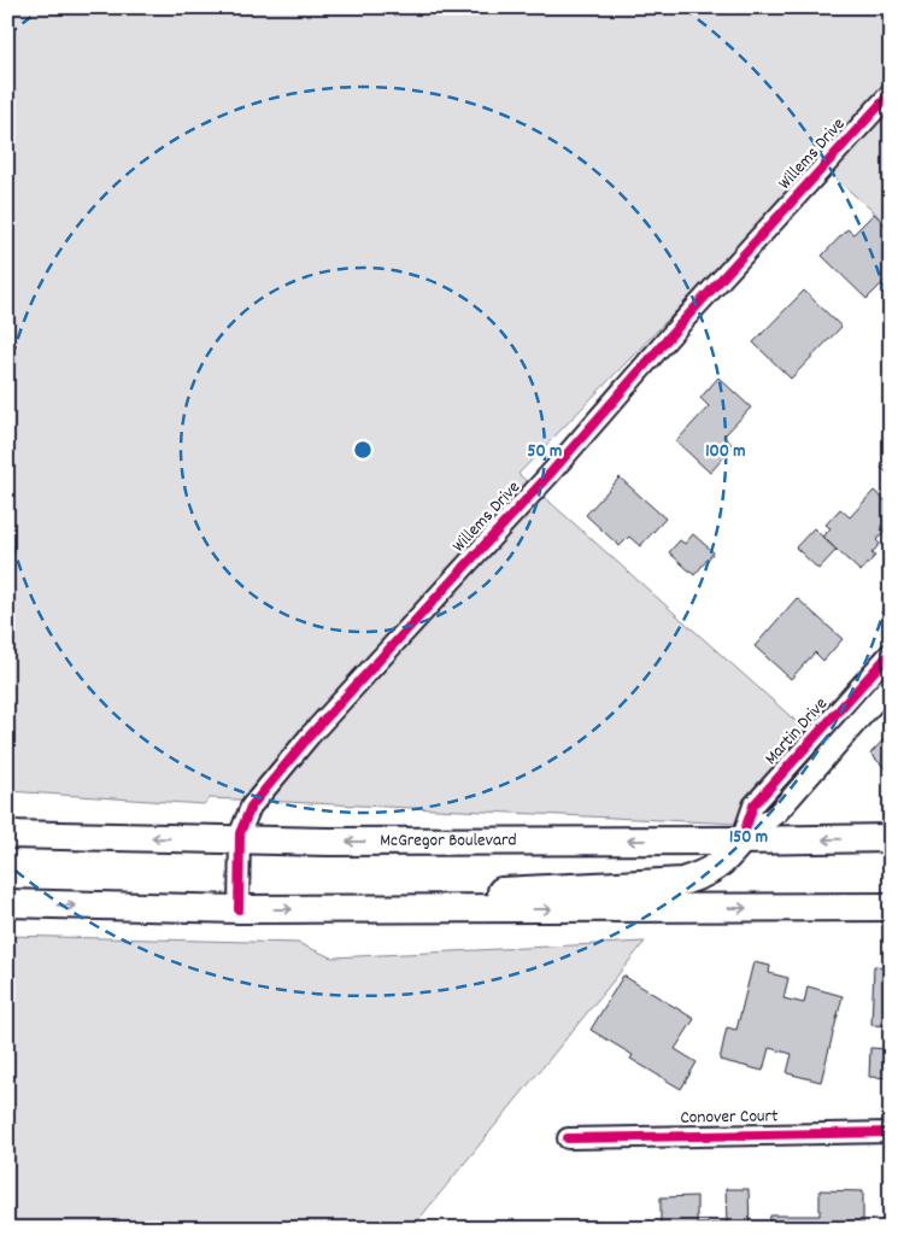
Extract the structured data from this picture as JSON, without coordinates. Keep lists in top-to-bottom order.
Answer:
{
  "streets": {
    "main road": ["McGregor Boulevard"],
    "street": ["Willems Drive", "Martin Drive", "Conover Court"]
  },
  "crossings": [
    ["Willems Drive", "McGregor Boulevard"],
    ["Martin Drive", "McGregor Boulevard"]
  ],
  "rings": ["50 m", "100 m", "150 m"]
}
